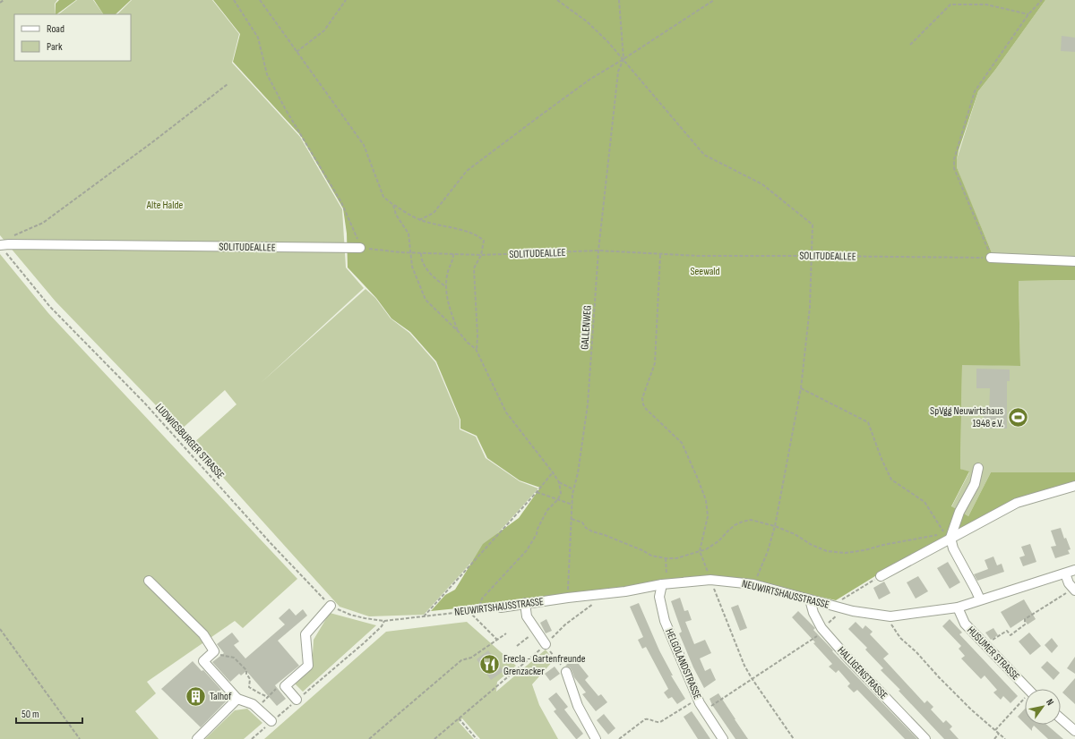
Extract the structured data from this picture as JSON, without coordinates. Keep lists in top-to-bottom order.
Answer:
{
  "streets": {
    "street": [
      "SOLITUDEALLEE",
      "NEUWIRTSHAUSSTRASSE",
      "HUSUMER STRASSE",
      "HELGOLANDSTRASSE",
      "HALLIGENSTRASSE"
    ],
    "path": ["GALLENWEG", "LUDWIGSBURGER STRASSE"]
  },
  "crossings": [
    ["SOLITUDEALLEE", "GALLENWEG"],
    ["SOLITUDEALLEE", "LUDWIGSBURGER STRASSE"],
    ["GALLENWEG", "NEUWIRTSHAUSSTRASSE"],
    ["LUDWIGSBURGER STRASSE", "NEUWIRTSHAUSSTRASSE"],
    ["NEUWIRTSHAUSSTRASSE", "HUSUMER STRASSE"],
    ["NEUWIRTSHAUSSTRASSE", "HELGOLANDSTRASSE"],
    ["NEUWIRTSHAUSSTRASSE", "HALLIGENSTRASSE"]
  ],
  "parks": ["Alte Halde", "Seewald"],
  "places": {
    "sports": ["SpVgg Neuwirtshaus 1948 e.V."],
    "restaurant": ["Frecla - Gartenfreunde Grenzacker"],
    "building": ["Talhof"]
  },
  "legend": ["Road", "Park"],
  "scale_bar": "50 m",
  "north": "top right"
}
